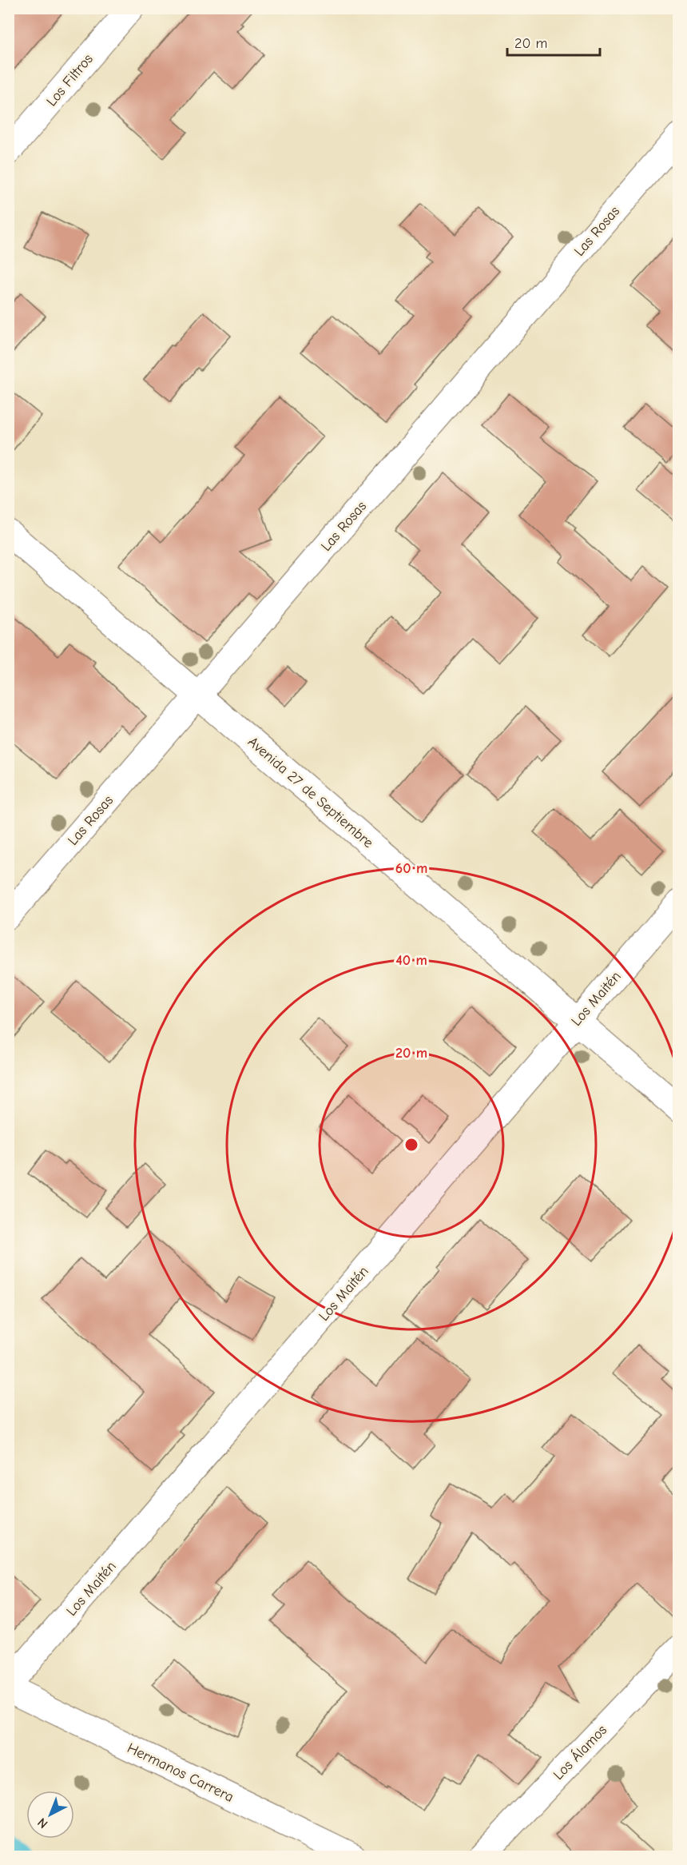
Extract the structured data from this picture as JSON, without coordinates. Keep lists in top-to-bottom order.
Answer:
{
  "streets": {
    "street": [
      "Los Filtros",
      "Las Rosas",
      "Avenida 27 de Septiembre",
      "Los Maitén",
      "Los Álamos",
      "Hermanos Carrera"
    ]
  },
  "crossings": [
    ["Las Rosas", "Avenida 27 de Septiembre"],
    ["Avenida 27 de Septiembre", "Los Maitén"]
  ],
  "scale_bar": "20 m",
  "north": "bottom left",
  "rings": ["60 m", "40 m", "20 m"]
}
